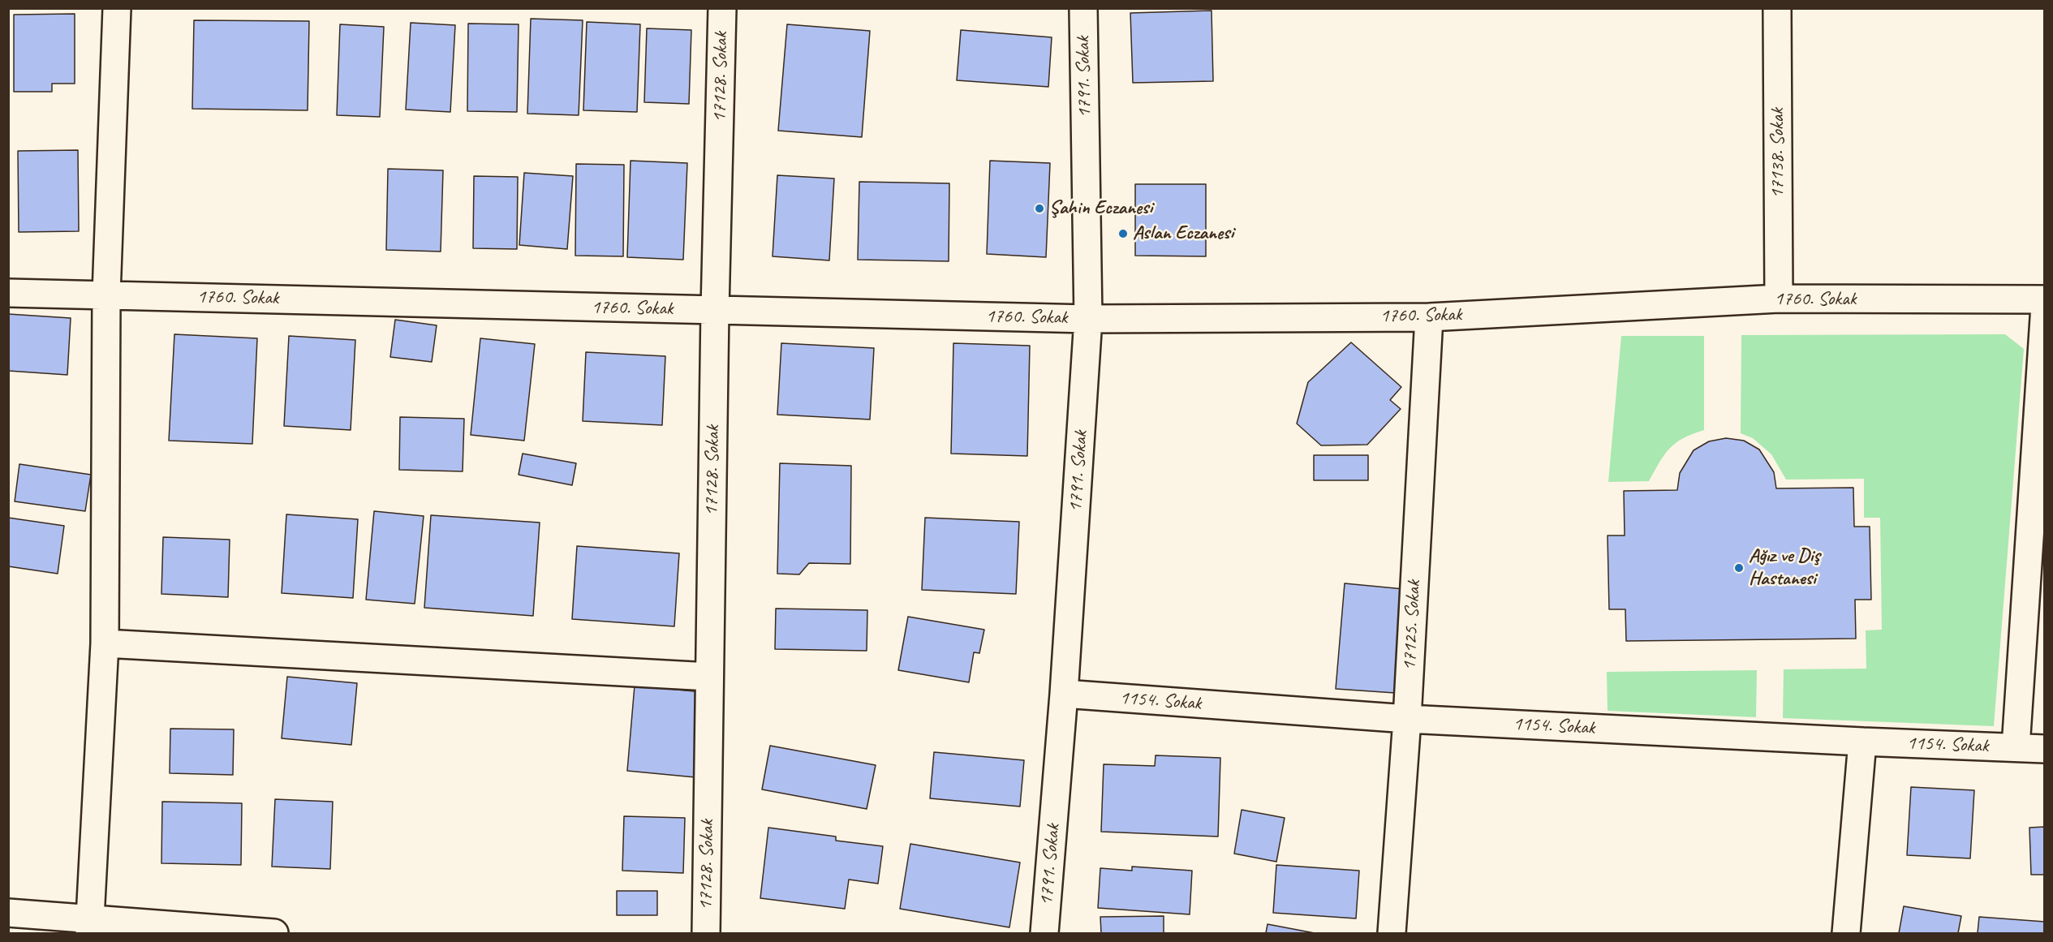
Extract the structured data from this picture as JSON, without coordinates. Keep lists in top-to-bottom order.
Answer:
{
  "streets": {
    "street": [
      "17128. Sokak",
      "1791. Sokak",
      "17138. Sokak",
      "1760. Sokak",
      "17125. Sokak",
      "1154. Sokak"
    ]
  },
  "crossings": [
    ["17128. Sokak", "1760. Sokak"],
    ["1791. Sokak", "1760. Sokak"],
    ["1791. Sokak", "1154. Sokak"],
    ["17138. Sokak", "1760. Sokak"],
    ["1760. Sokak", "17125. Sokak"],
    ["17125. Sokak", "1154. Sokak"]
  ],
  "places": ["Şahin Eczanesi", "Aslan Eczanesi", "Ağız ve Diş Hastanesi"]
}
